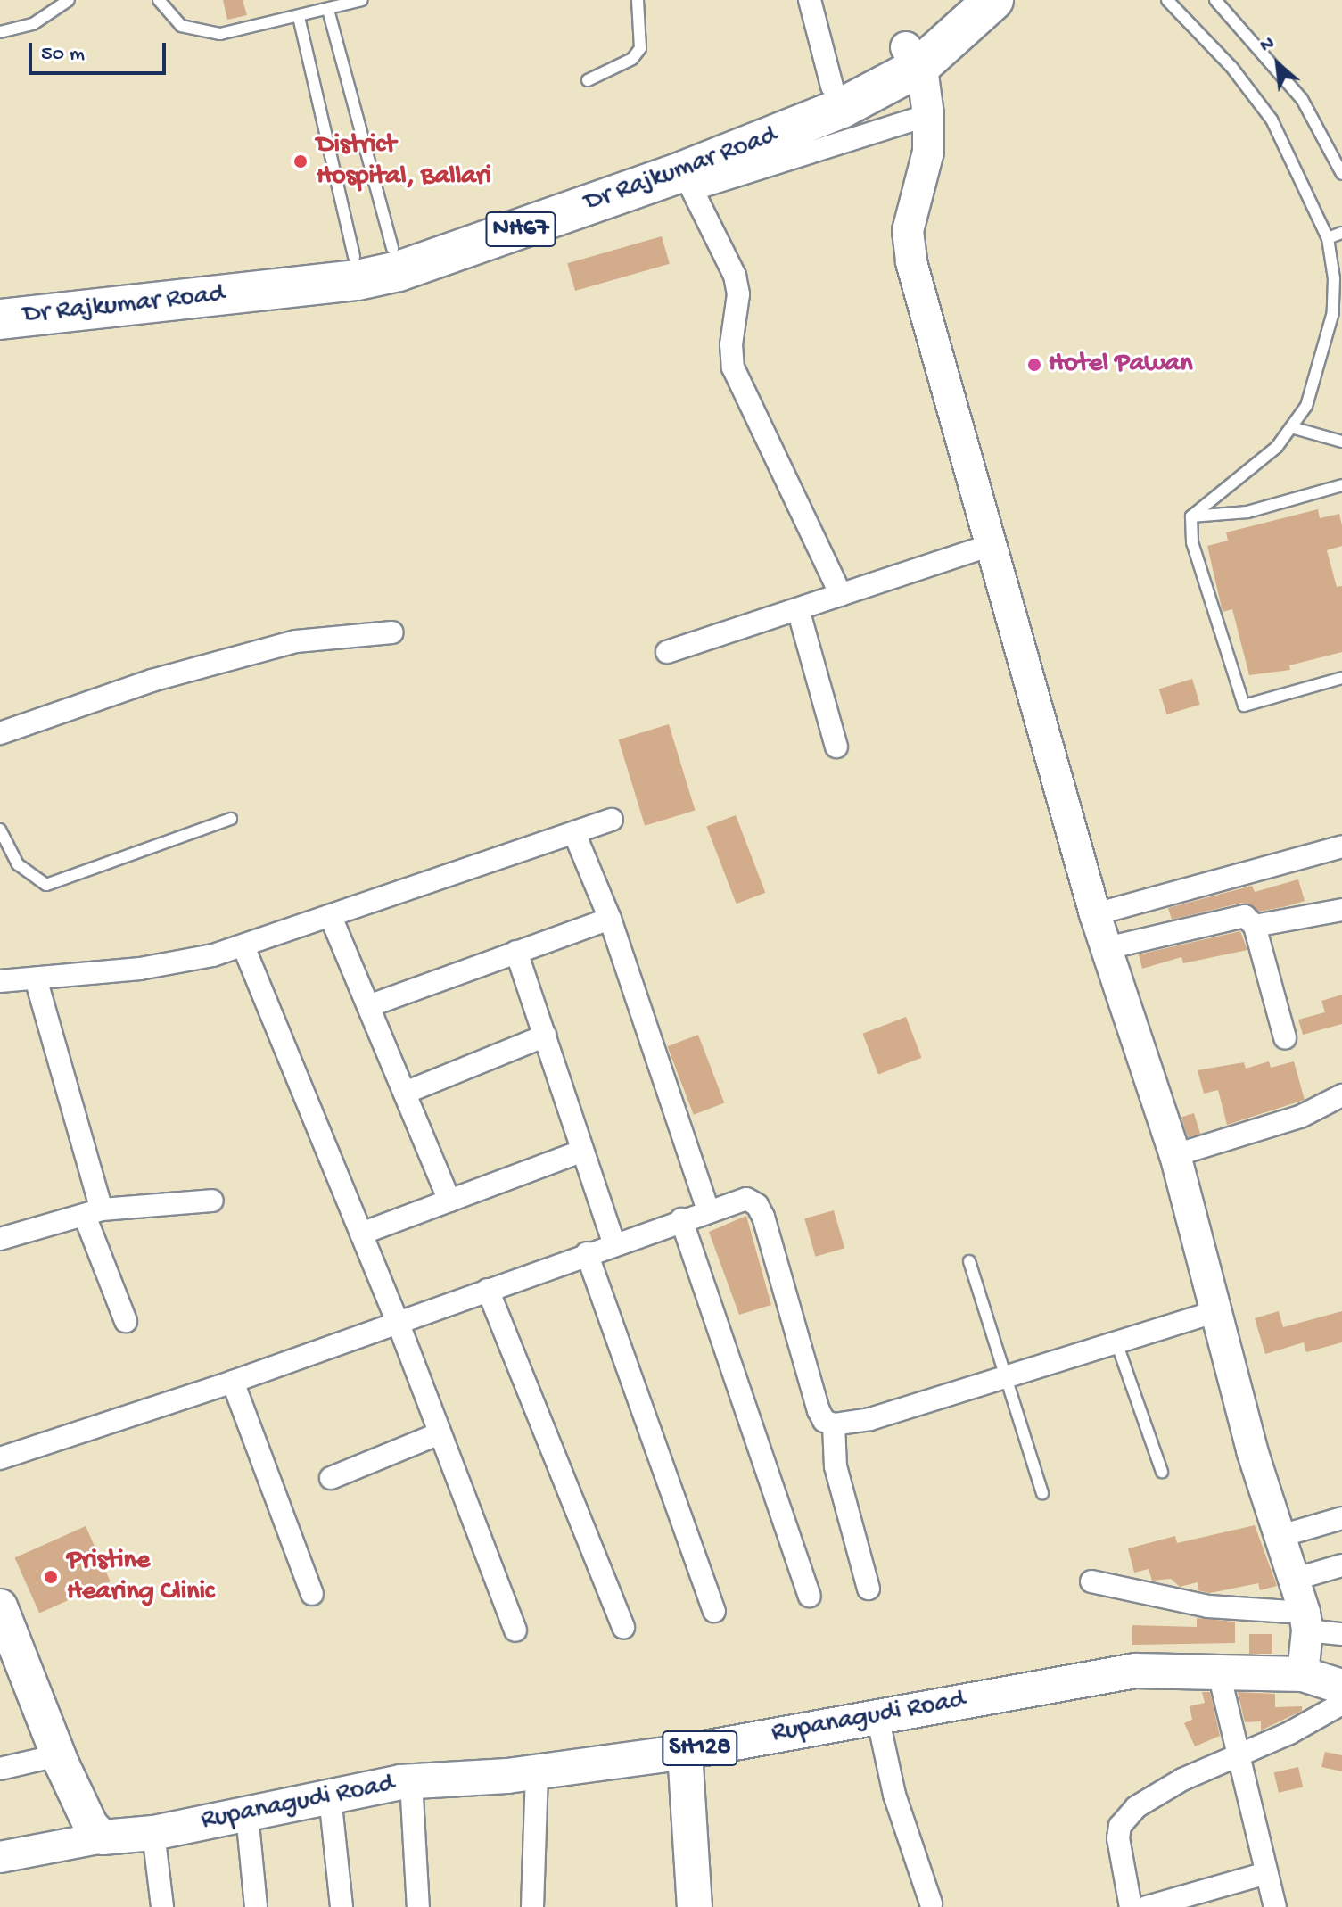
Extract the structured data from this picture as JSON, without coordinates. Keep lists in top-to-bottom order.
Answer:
{
  "streets": {
    "highway": ["Dr Rajkumar Road", "NH67"],
    "main road": ["Rupanagudi Road", "SH128"]
  },
  "crossings": [
    ["Rupanagudi Road", "SH128"]
  ],
  "places": ["District Hospital, Ballari", "Hotel Pawan", "Pristine Hearing Clinic"],
  "scale_bar": "50 m",
  "north": "top left"
}
